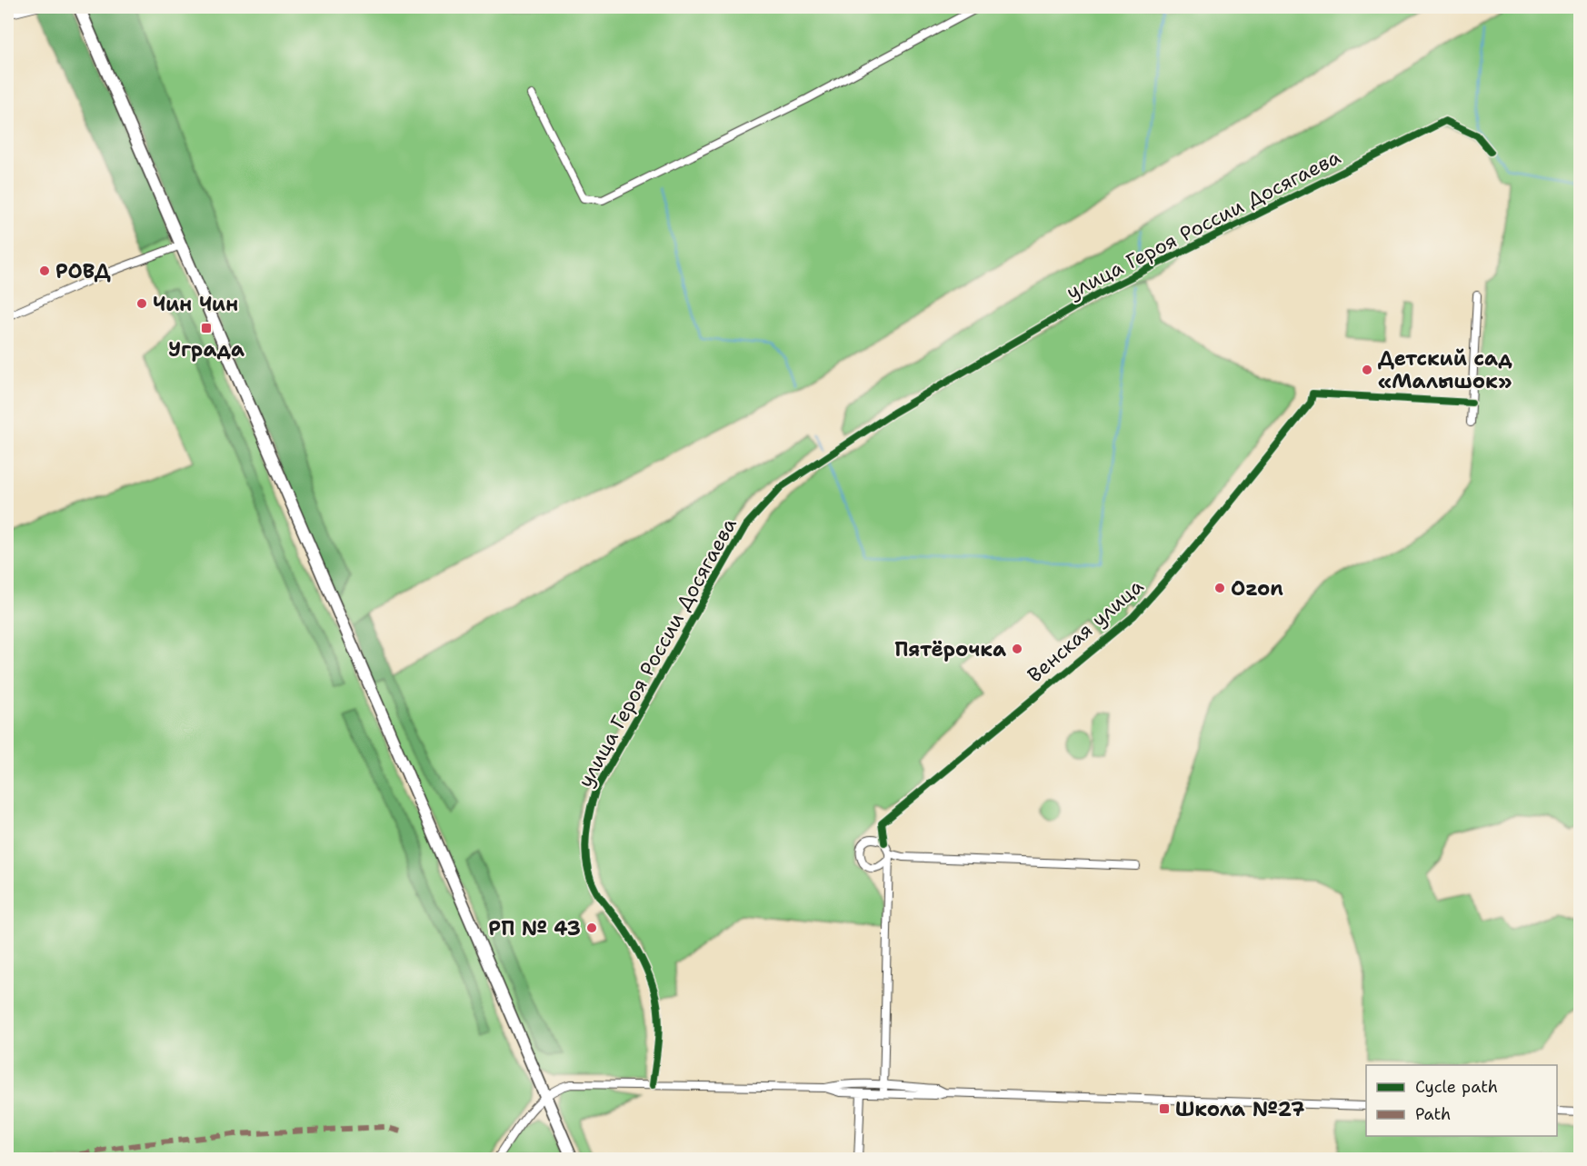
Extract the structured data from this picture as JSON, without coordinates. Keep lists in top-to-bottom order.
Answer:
{
  "streets": {
    "street": ["улица Героя России Досягаева", "Венская улица"]
  },
  "places": {
    "other": [
      "РОВД",
      "Чин Чин",
      "Детский сад «Малышок»",
      "Ozon",
      "Пятёрочка",
      "РП № 43"
    ],
    "transit": ["Уграда", "Школа №27"]
  },
  "legend": ["Cycle path", "Path"]
}
